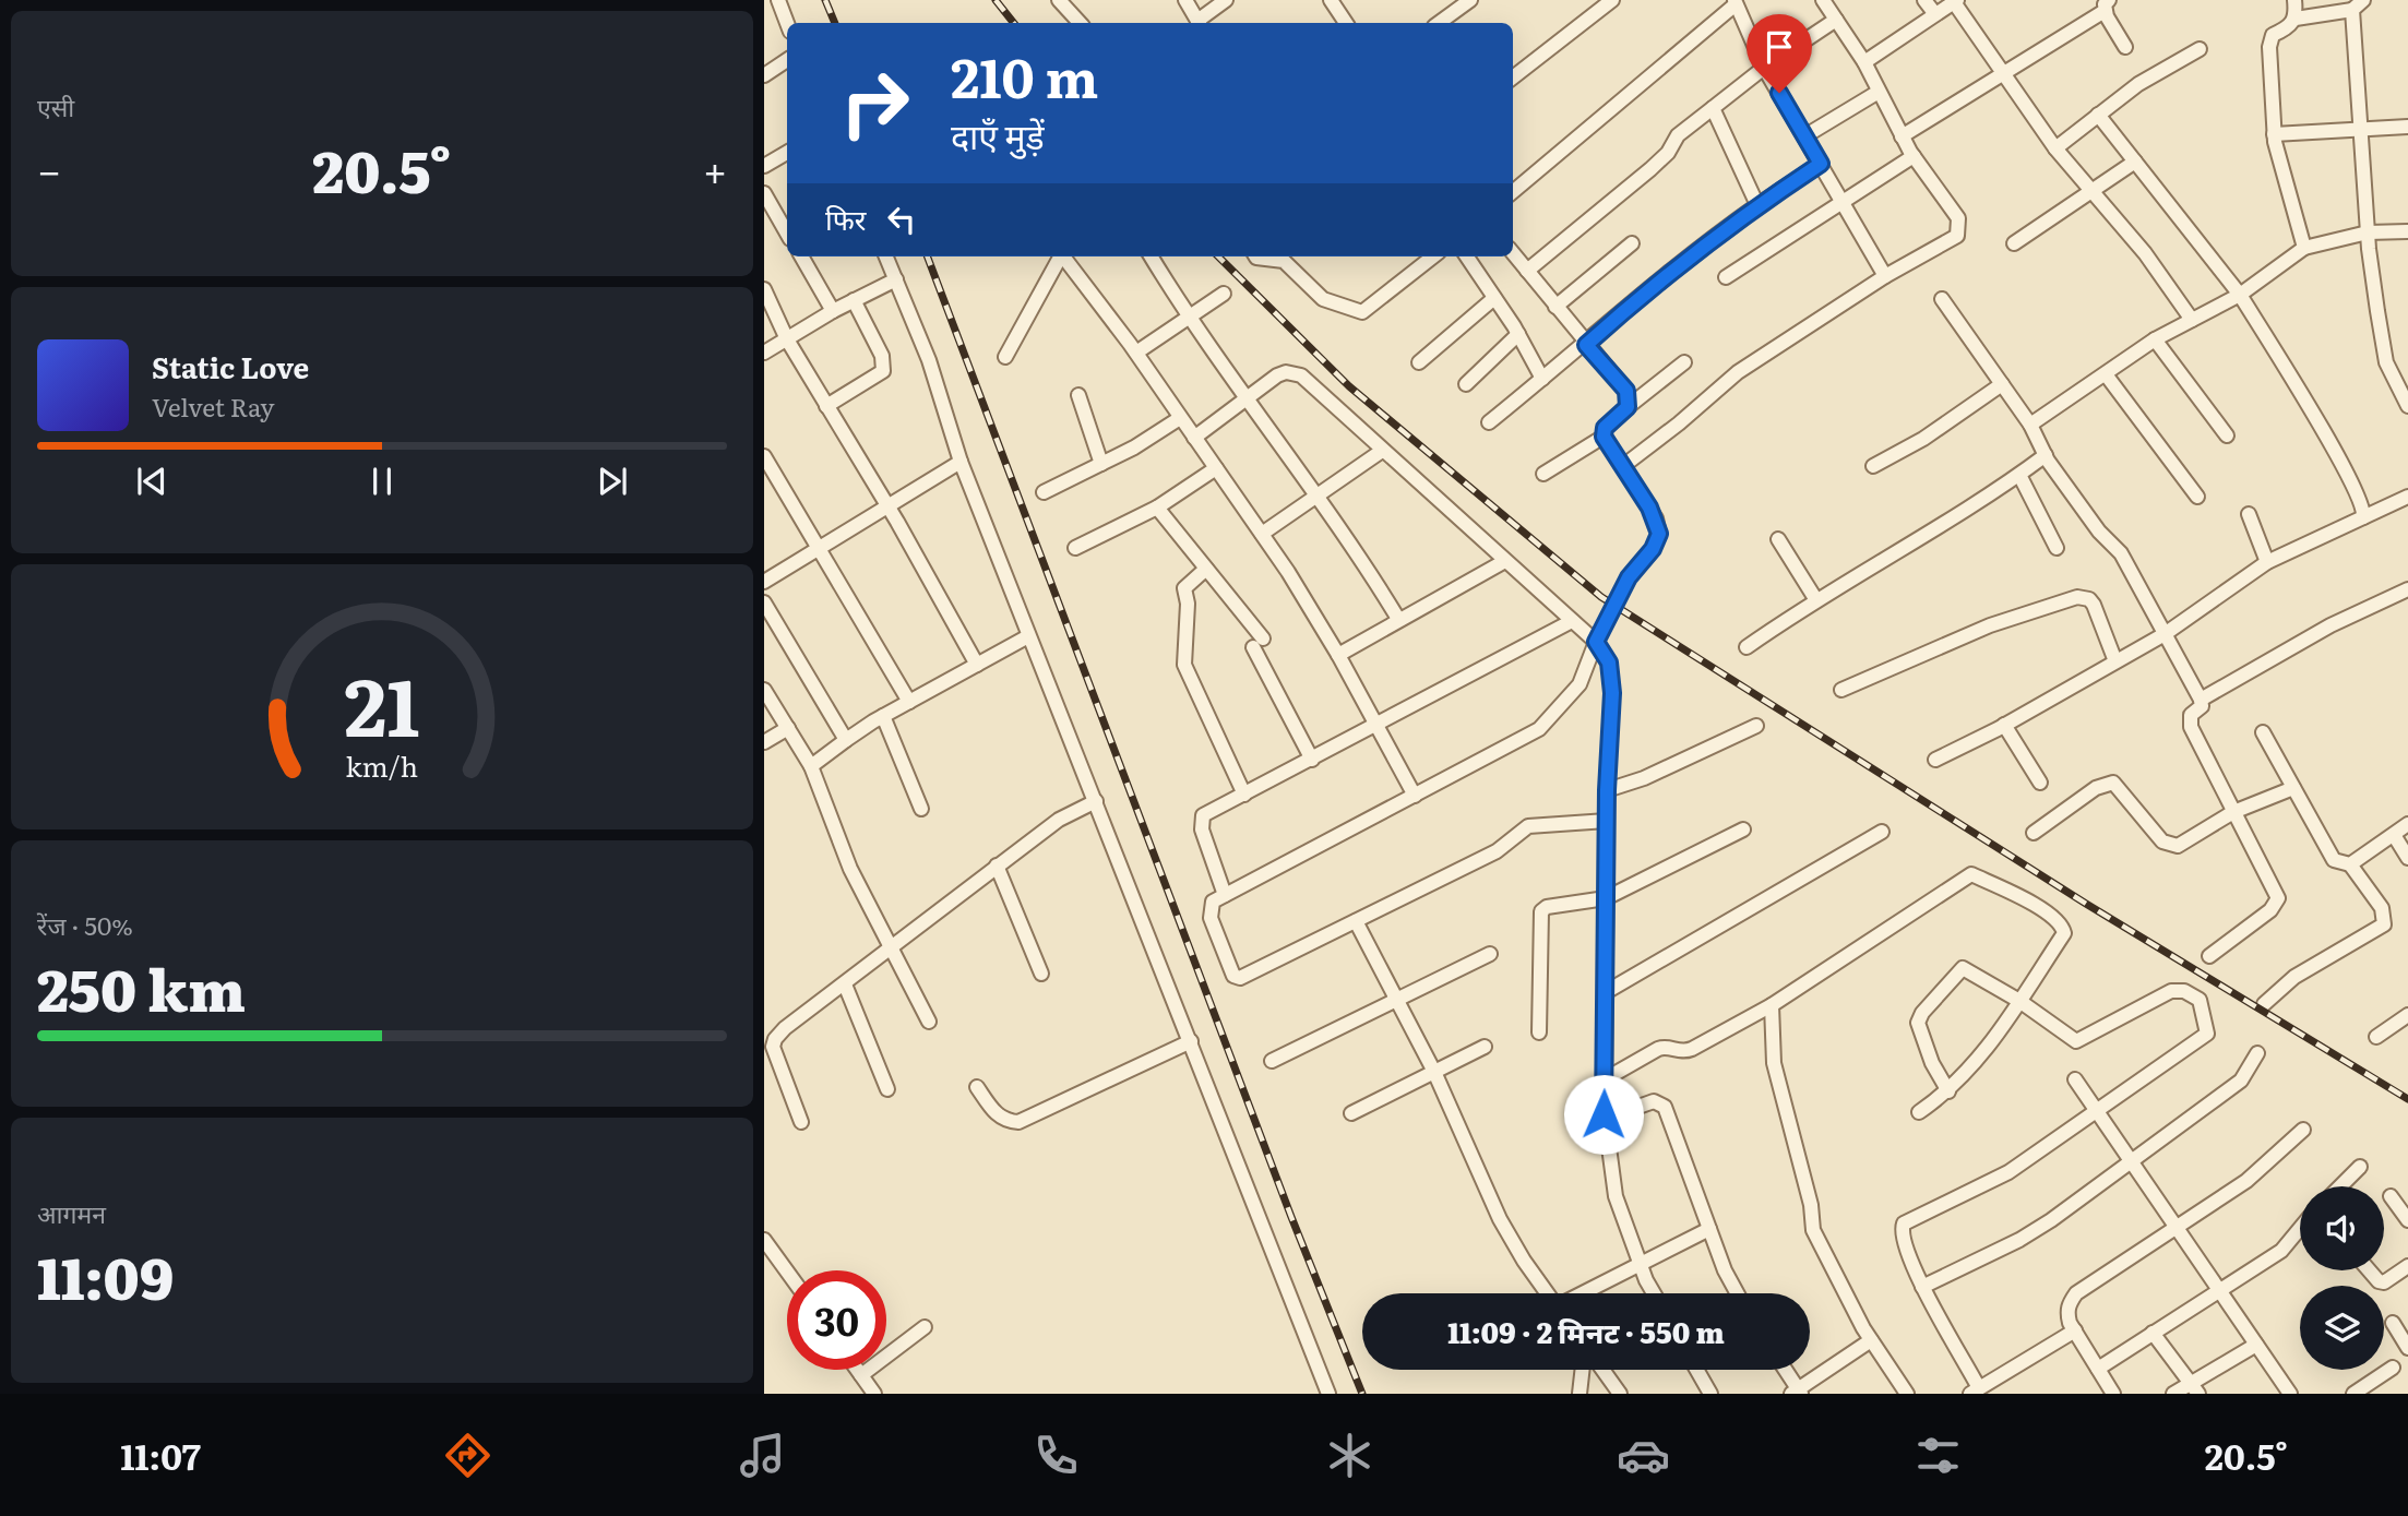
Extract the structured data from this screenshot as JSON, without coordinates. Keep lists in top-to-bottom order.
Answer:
{
  "page": {
    "tile": [
      "एसी",
      ["रेंज · 50%", "250 km"],
      ["आगमन", "11:09"]
    ],
    "turn": ["210 m", "दाएँ मुड़ें"],
    "heat": ["−", "20.5°", "+"],
    "then": "फिर",
    "song": ["Static Love", "Velvet Ray"],
    "limit": "30",
    "trip": "11:09 · 2 मिनट · 550 m",
    "tabs": ["11:07", "20.5°"],
    "gauge": ["21", "km/h"]
  }
}
